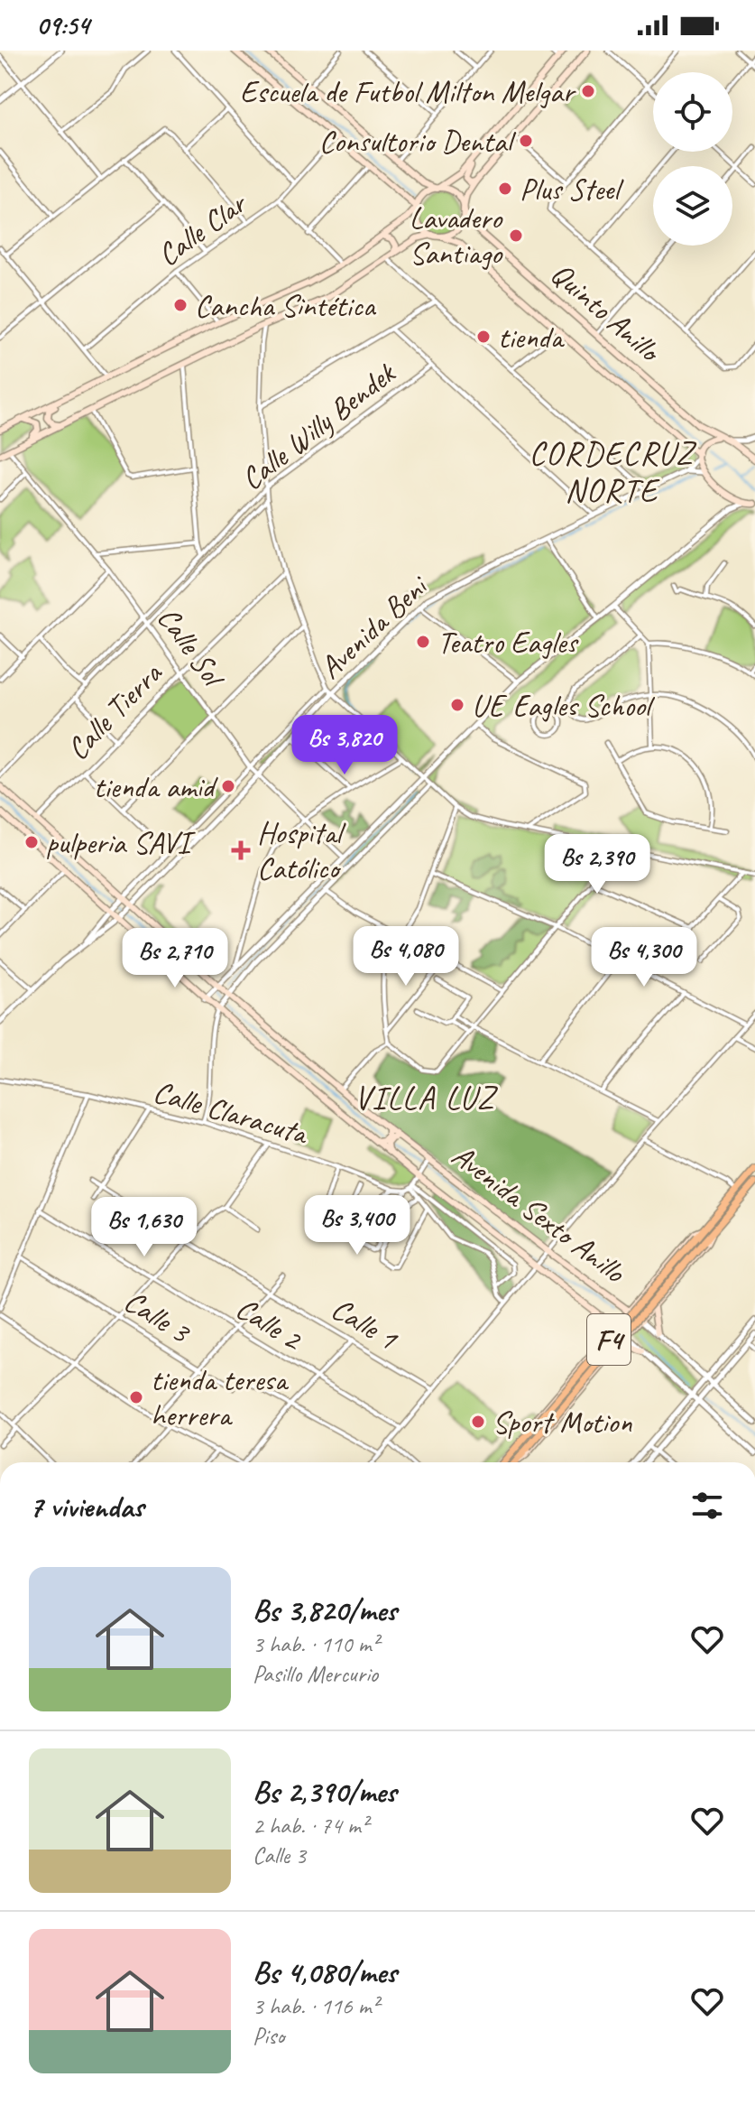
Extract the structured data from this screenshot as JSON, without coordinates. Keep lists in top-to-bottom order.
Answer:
{
  "streets": {
    "highway": ["F4"],
    "main road": ["Quinto Anillo", "Avenida Sexto Anillo"],
    "street": [
      "Calle Clar",
      "Calle Willy Bendek",
      "Avenida Beni",
      "Calle Sol",
      "Calle Tierra",
      "Calle Claracuta",
      "Calle 3",
      "Calle 2",
      "Calle 1"
    ]
  },
  "crossings": [
    ["Quinto Anillo", "Avenida Beni"],
    ["Calle Willy Bendek", "Calle Sol"],
    ["Avenida Beni", "Calle Sol"],
    ["Avenida Beni", "Avenida Sexto Anillo"],
    ["Calle Sol", "Calle Tierra"],
    ["Calle Tierra", "Avenida Sexto Anillo"]
  ],
  "districts": ["CORDECRUZ NORTE", "VILLA LUZ"],
  "places": {
    "other": [
      "Escuela de Futbol Milton Melgar",
      "Consultorio Dental",
      "Plus Steel",
      "Lavadero Santiago",
      "Cancha Sintética",
      "tienda",
      "Teatro Eagles",
      "UE Eagles School",
      "tienda amid",
      "pulperia SAVI",
      "tienda teresa herrera",
      "Sport Motion"
    ],
    "health": ["Hospital Católico"]
  },
  "page": {
    "status": "09:54",
    "price": [
      "Bs 3,820",
      "Bs 2,390",
      "Bs 4,080",
      "Bs 4,300",
      "Bs 2,710",
      "Bs 3,400",
      "Bs 1,630"
    ],
    "heading": "7 viviendas",
    "list": [
      {
        "name": "Bs 3,820/mes",
        "note": "3 hab. · 110 m² · Pasillo Mercurio"
      },
      {
        "name": "Bs 2,390/mes",
        "note": "2 hab. · 74 m² · Calle 3"
      },
      {
        "name": "Bs 4,080/mes",
        "note": "3 hab. · 116 m² · Piso"
      }
    ]
  }
}
